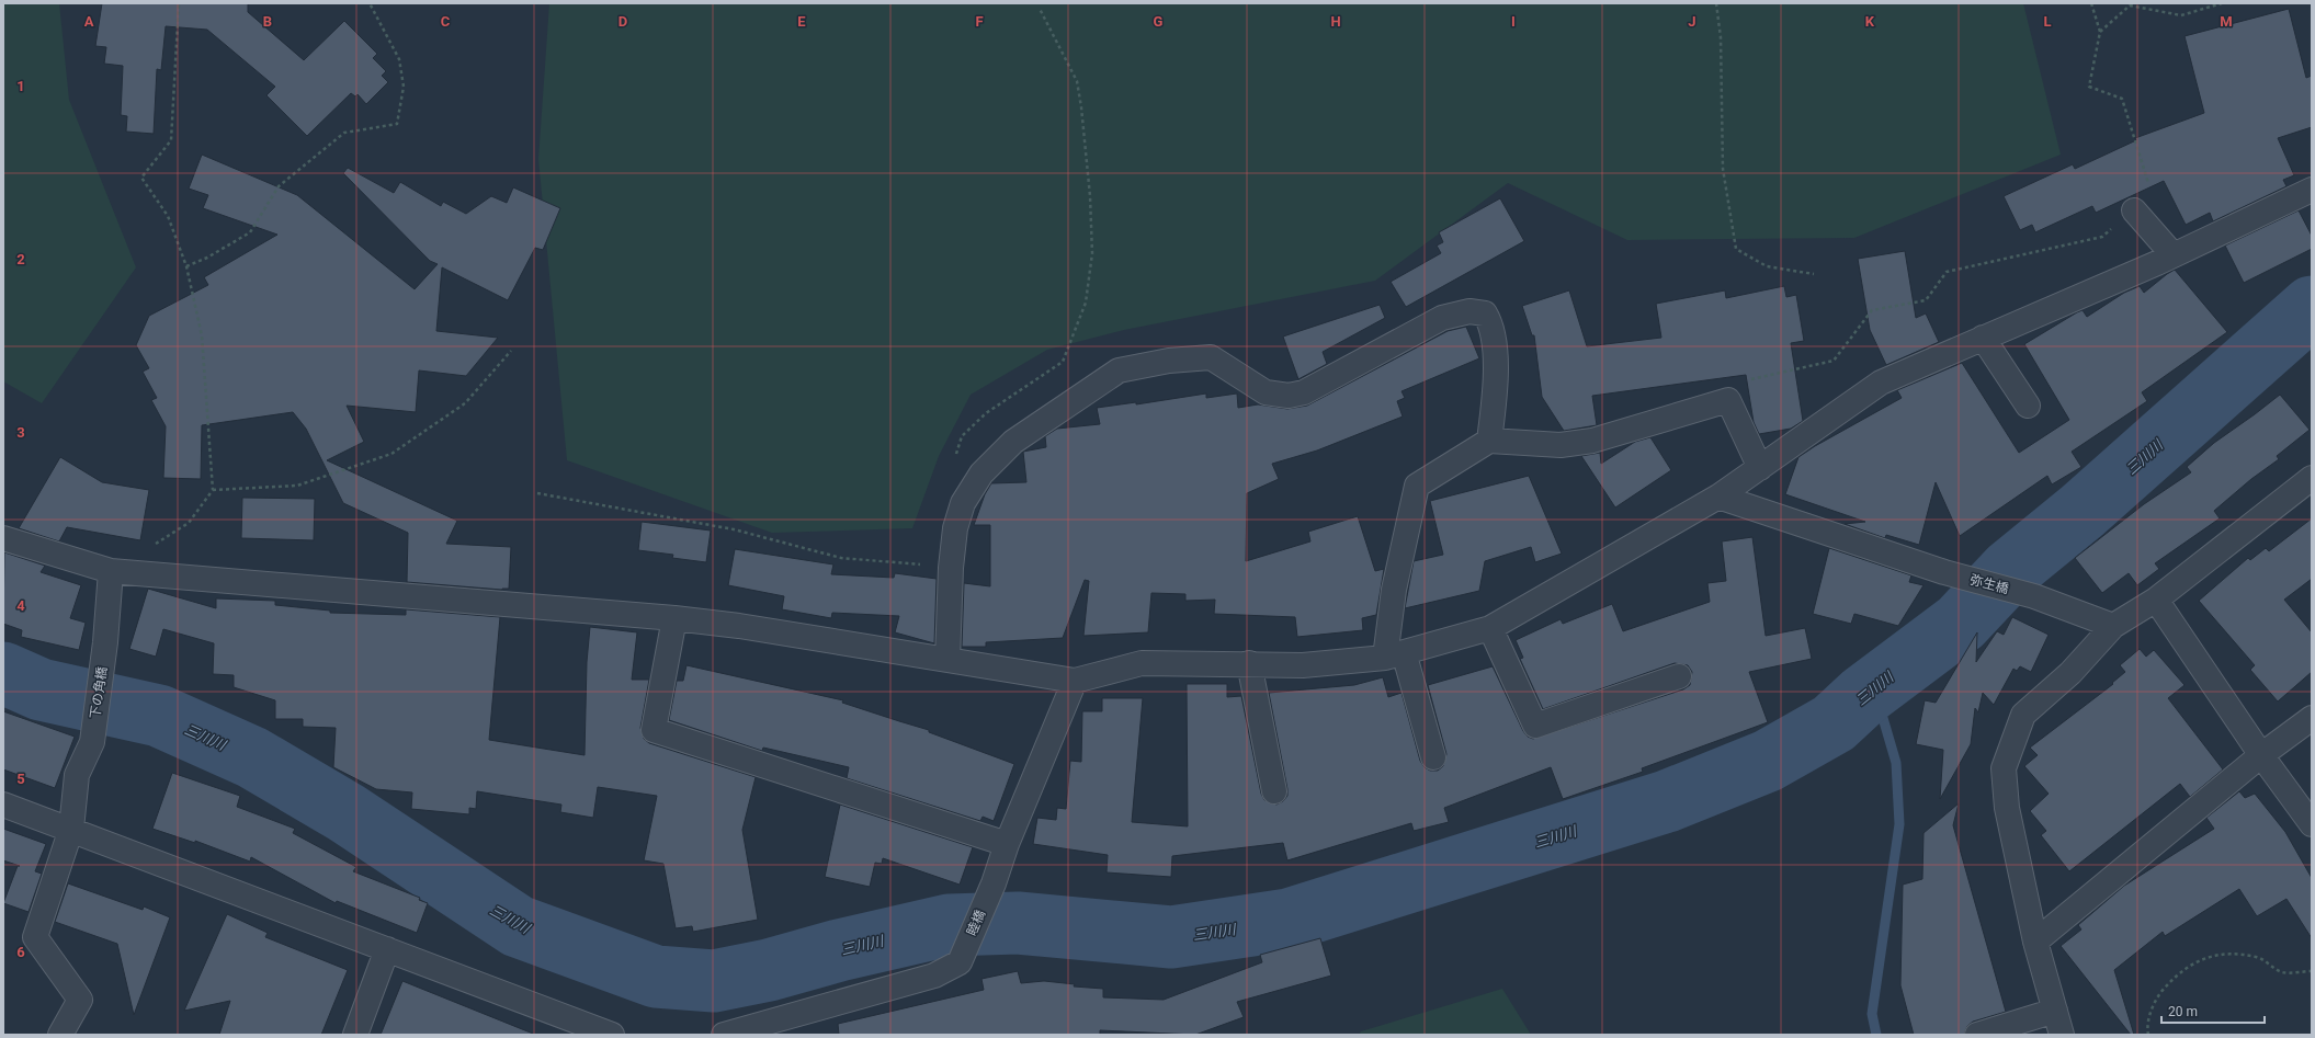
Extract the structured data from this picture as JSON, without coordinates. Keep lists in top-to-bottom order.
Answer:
{
  "streets": {
    "street": ["弥生橋", "下の角橋", "睦橋"]
  },
  "water": ["三川川"],
  "scale_bar": "20 m",
  "grid": {
    "columns": [
      "A",
      "B",
      "C",
      "D",
      "E",
      "F",
      "G",
      "H",
      "I",
      "J",
      "K",
      "L",
      "M"
    ],
    "rows": [
      "1",
      "2",
      "3",
      "4",
      "5",
      "6"
    ]
  }
}
